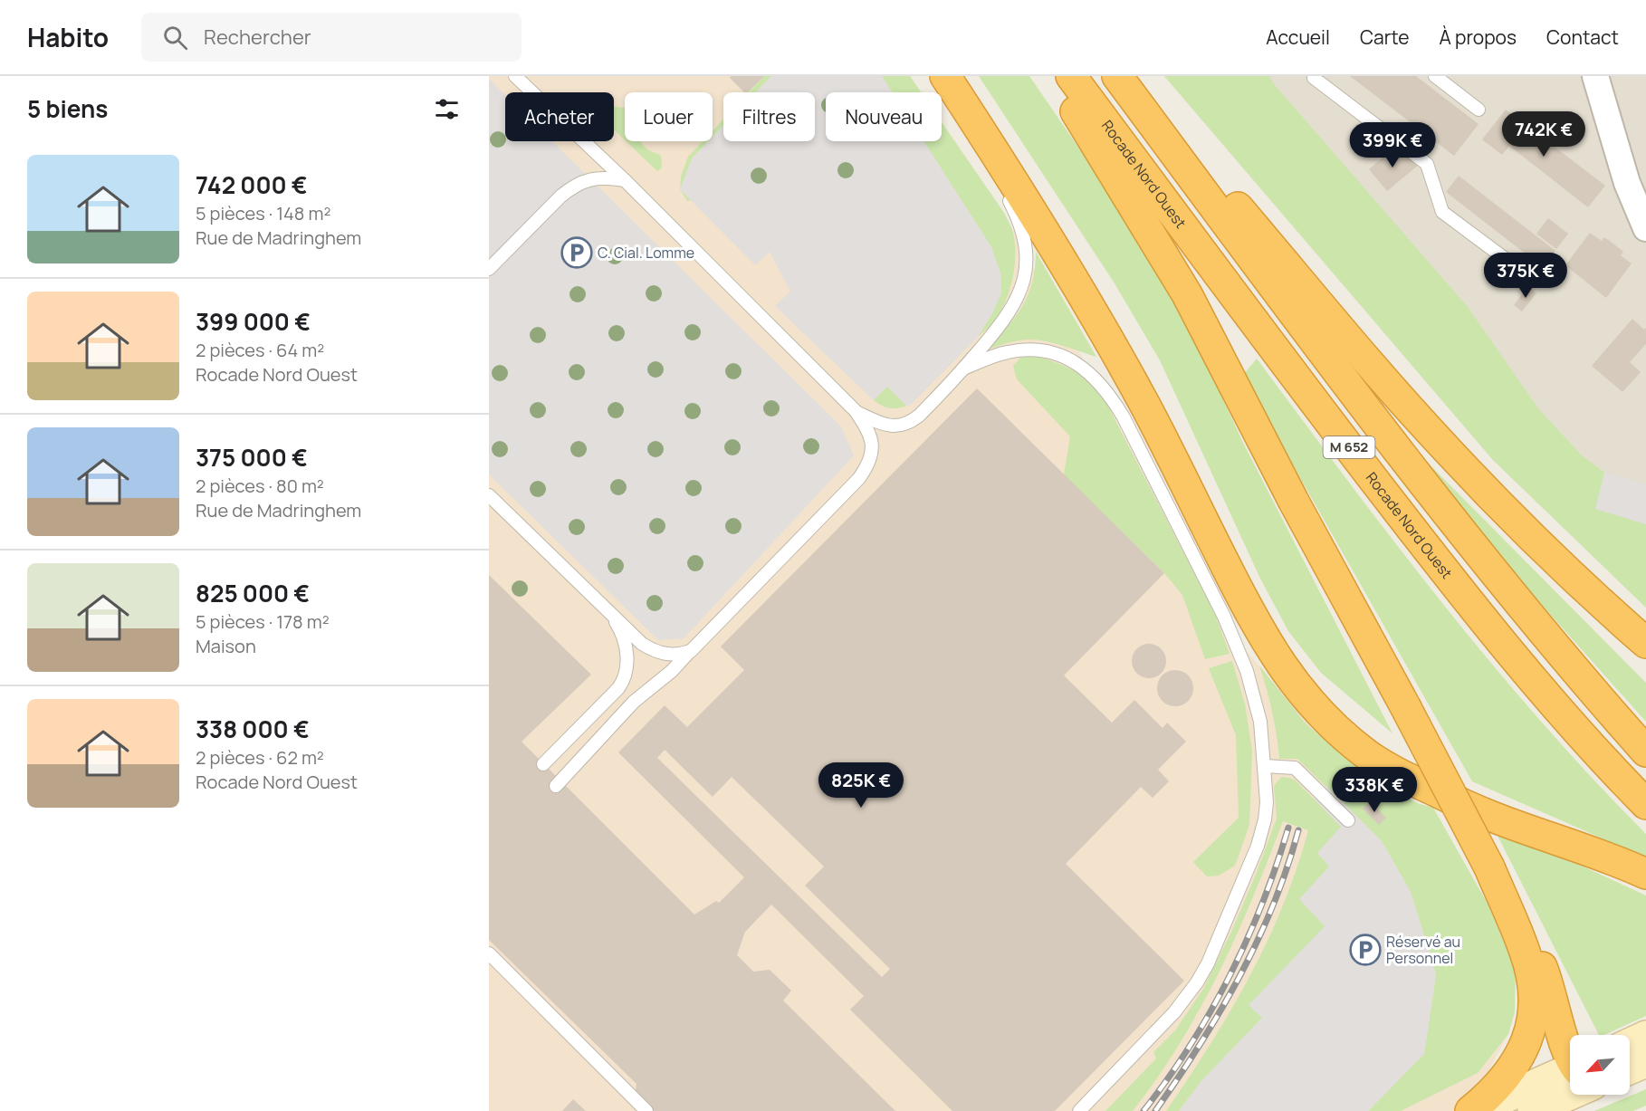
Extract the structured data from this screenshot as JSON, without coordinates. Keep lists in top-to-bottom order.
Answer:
{
  "streets": {
    "highway": ["Rocade Nord Ouest", "M 652"]
  },
  "places": {
    "parking": ["C. Cial. Lomme", "Réservé au Personnel"]
  },
  "north": "bottom left",
  "page": {
    "header": "Habito",
    "search": "Rechercher",
    "nav": [
      "Accueil",
      "Carte",
      "À propos",
      "Contact"
    ],
    "heading": "5 biens",
    "chip": [
      "Acheter",
      "Louer",
      "Filtres",
      "Nouveau"
    ],
    "price": [
      "742K €",
      "399K €",
      "375K €",
      "825K €",
      "338K €"
    ],
    "list": [
      {
        "name": "742 000 €",
        "note": "5 pièces · 148 m² · Rue de Madringhem"
      },
      {
        "name": "399 000 €",
        "note": "2 pièces · 64 m² · Rocade Nord Ouest"
      },
      {
        "name": "375 000 €",
        "note": "2 pièces · 80 m² · Rue de Madringhem"
      },
      {
        "name": "825 000 €",
        "note": "5 pièces · 178 m² · Maison"
      },
      {
        "name": "338 000 €",
        "note": "2 pièces · 62 m² · Rocade Nord Ouest"
      }
    ]
  }
}
